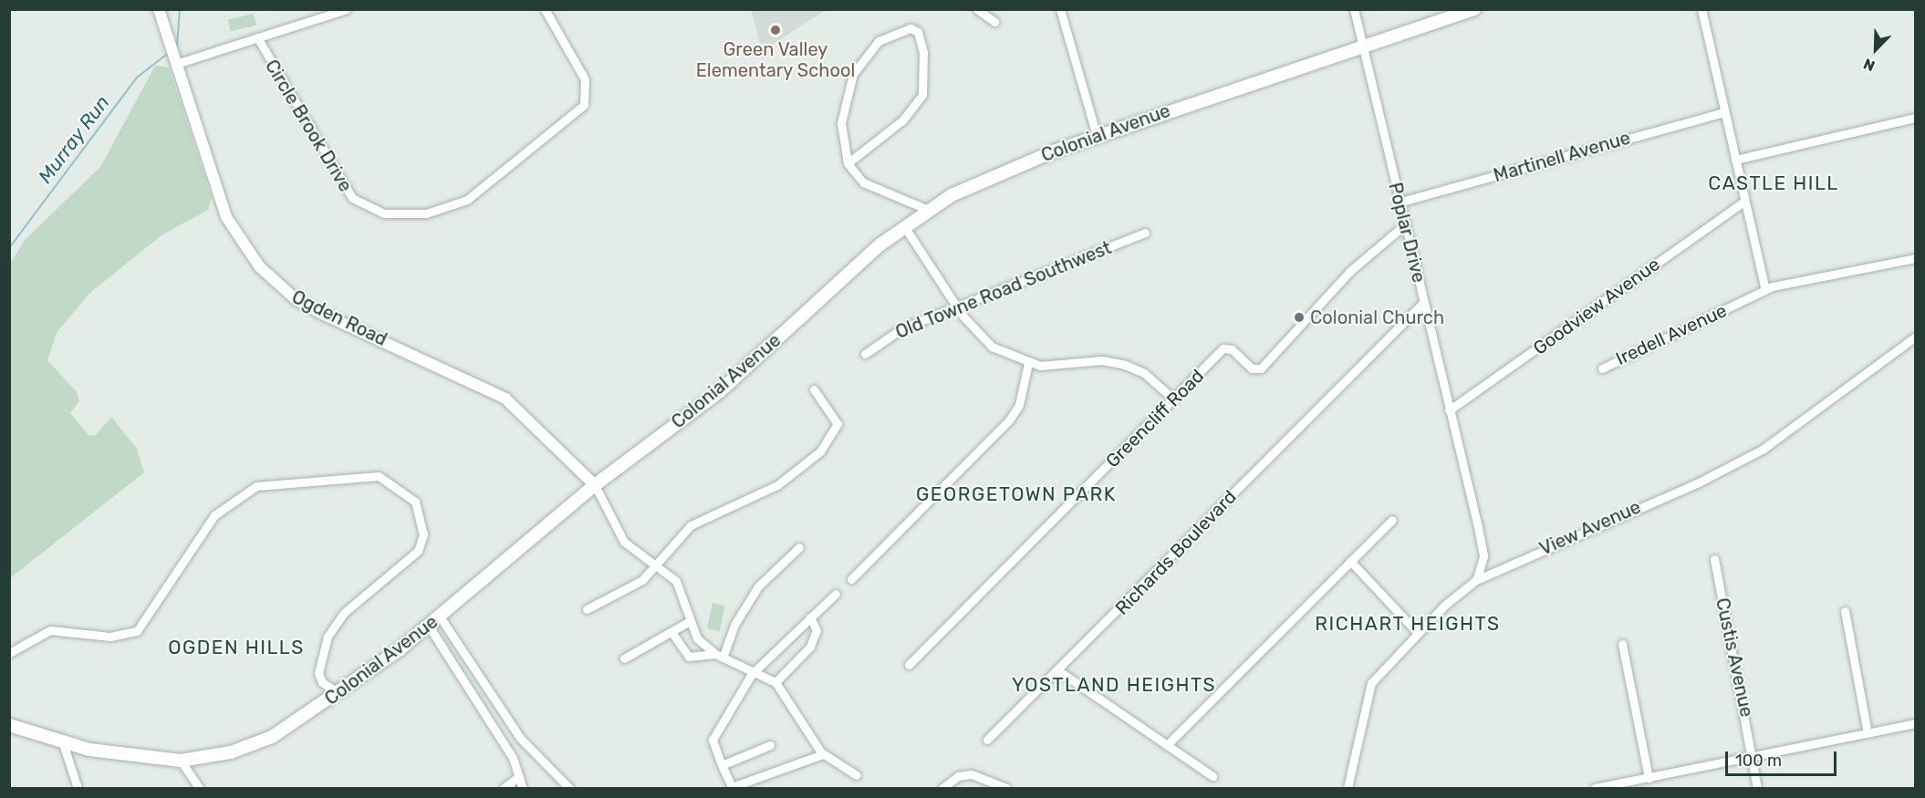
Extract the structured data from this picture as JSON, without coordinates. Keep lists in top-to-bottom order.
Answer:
{
  "streets": {
    "main road": ["Colonial Avenue"],
    "street": [
      "Circle Brook Drive",
      "Martinell Avenue",
      "Poplar Drive",
      "Old Towne Road Southwest",
      "Goodview Avenue",
      "Ogden Road",
      "Iredell Avenue",
      "Greencliff Road",
      "View Avenue",
      "Richards Boulevard",
      "Custis Avenue"
    ]
  },
  "crossings": [
    ["Circle Brook Drive", "Ogden Road"],
    ["Colonial Avenue", "Poplar Drive"],
    ["Colonial Avenue", "Ogden Road"],
    ["Martinell Avenue", "Poplar Drive"],
    ["Poplar Drive", "Goodview Avenue"],
    ["Poplar Drive", "Greencliff Road"],
    ["Poplar Drive", "View Avenue"],
    ["Poplar Drive", "Richards Boulevard"]
  ],
  "districts": [
    "CASTLE HILL",
    "GEORGETOWN PARK",
    "RICHART HEIGHTS",
    "OGDEN HILLS",
    "YOSTLAND HEIGHTS"
  ],
  "water": ["Murray Run"],
  "places": ["Green Valley Elementary School", "Colonial Church"],
  "scale_bar": "100 m",
  "north": "bottom left"
}
